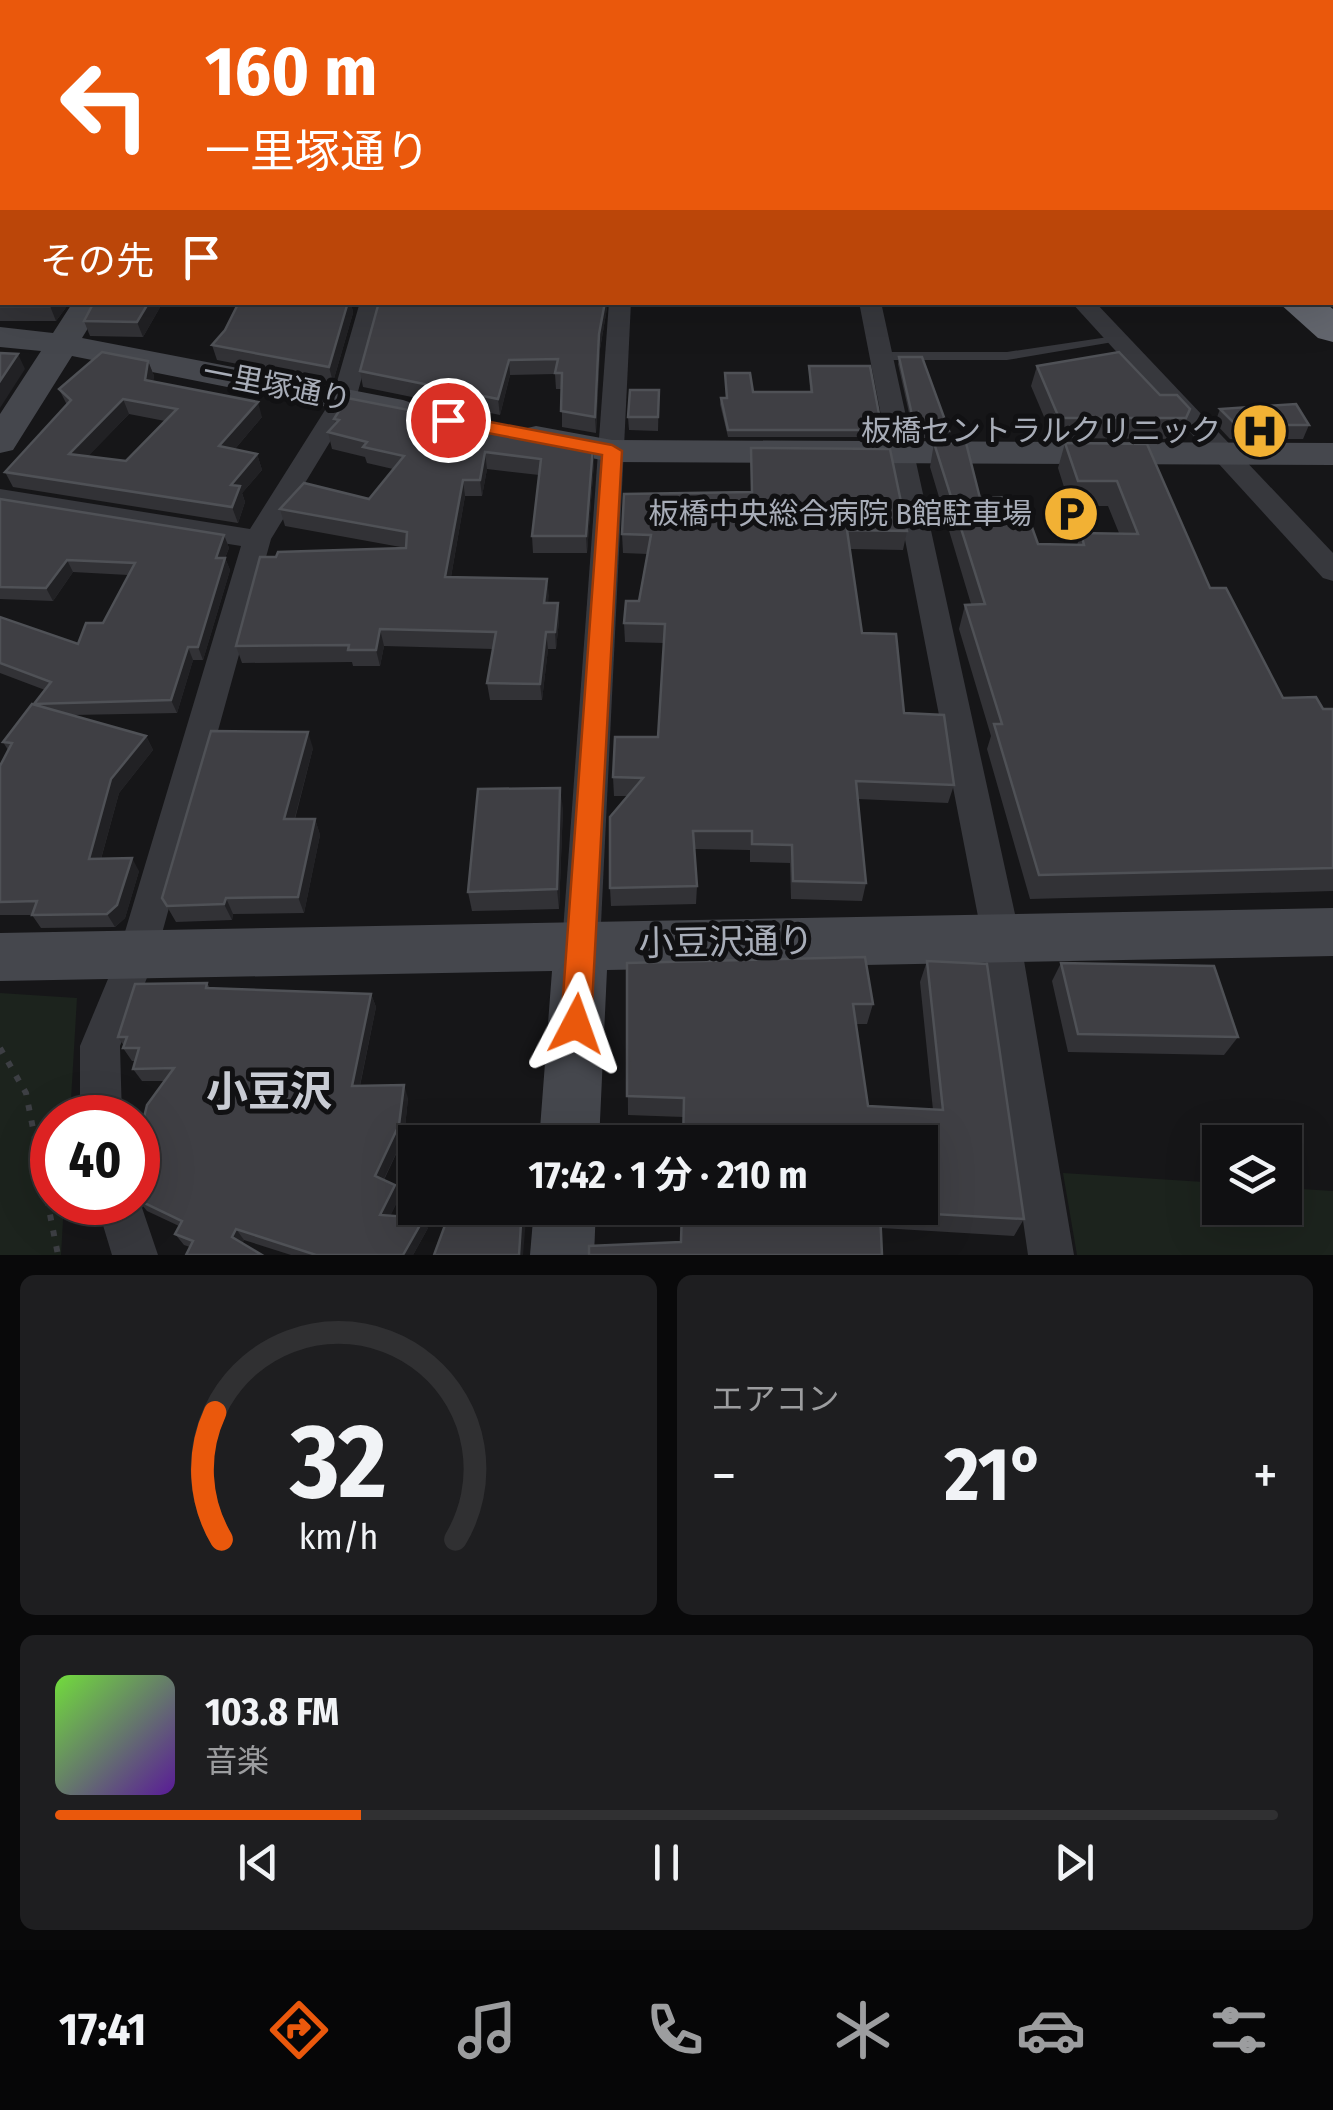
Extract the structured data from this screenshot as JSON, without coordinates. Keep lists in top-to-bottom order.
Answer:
{
  "streets": {
    "street": ["一里塚通り", "小豆沢通り"]
  },
  "districts": ["小豆沢"],
  "places": {
    "hospital": ["板橋セントラルクリニック"],
    "parking": ["板橋中央総合病院 B館駐車場"]
  },
  "page": {
    "turn": ["160 m", "一里塚通り"],
    "then": "その先",
    "limit": "40",
    "trip": "17:42 · 1 分 · 210 m",
    "tile": "エアコン",
    "heat": ["−", "21°", "+"],
    "song": ["103.8 FM", "音楽"],
    "tabs": "17:41",
    "gauge": ["32", "km/h"]
  }
}
